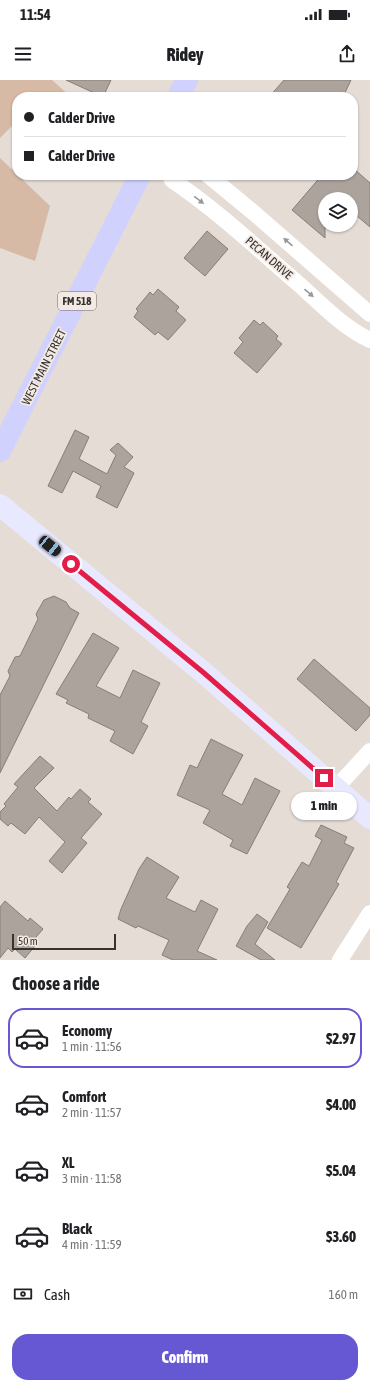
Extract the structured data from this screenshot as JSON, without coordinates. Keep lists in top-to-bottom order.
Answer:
{
  "streets": {
    "main road": ["FM 518", "WEST MAIN STREET"],
    "street": ["PECAN DRIVE"]
  },
  "scale_bar": "50 m",
  "page": {
    "status": "11:54",
    "header": "Ridey",
    "banner": ["Calder Drive", "Calder Drive"],
    "bubble": "1 min",
    "scale": "50 m",
    "heading": "Choose a ride",
    "list": [
      {
        "name": "Economy",
        "note": "1 min · 11:56",
        "value": "$2.97"
      },
      {
        "name": "Comfort",
        "note": "2 min · 11:57",
        "value": "$4.00"
      },
      {
        "name": "XL",
        "note": "3 min · 11:58",
        "value": "$5.04"
      },
      {
        "name": "Black",
        "note": "4 min · 11:59",
        "value": "$3.60"
      }
    ],
    "pay": ["Cash", "160 m"],
    "buttons": "Confirm"
  }
}
